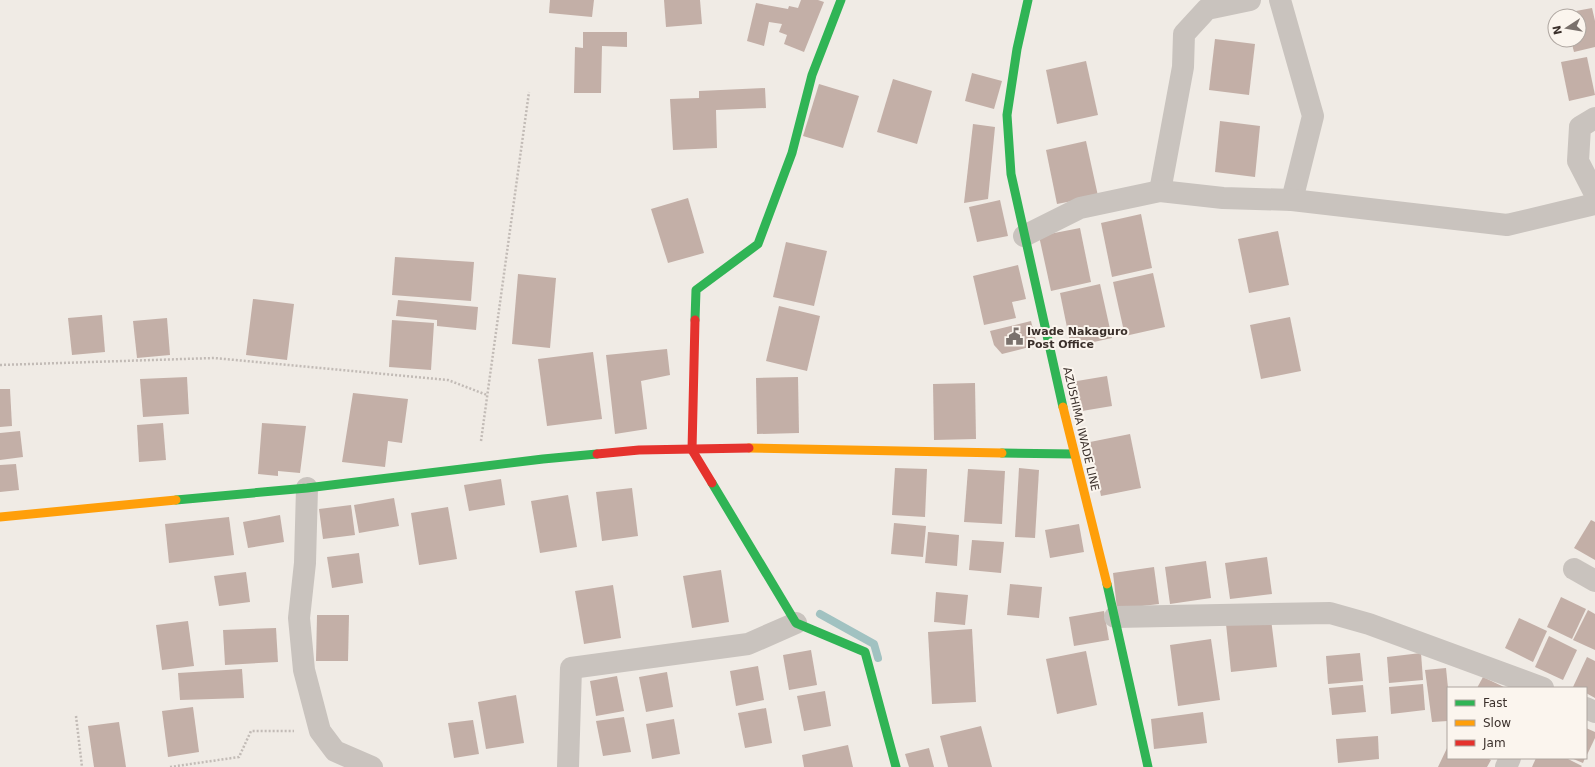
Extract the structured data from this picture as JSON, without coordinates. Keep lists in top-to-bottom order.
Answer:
{
  "streets": {
    "street": ["AZUSHIMA IWADE LINE"]
  },
  "places": {
    "public building": ["Iwade Nakaguro Post Office"]
  },
  "legend": ["Fast", "Slow", "Jam"],
  "north": "left"
}
